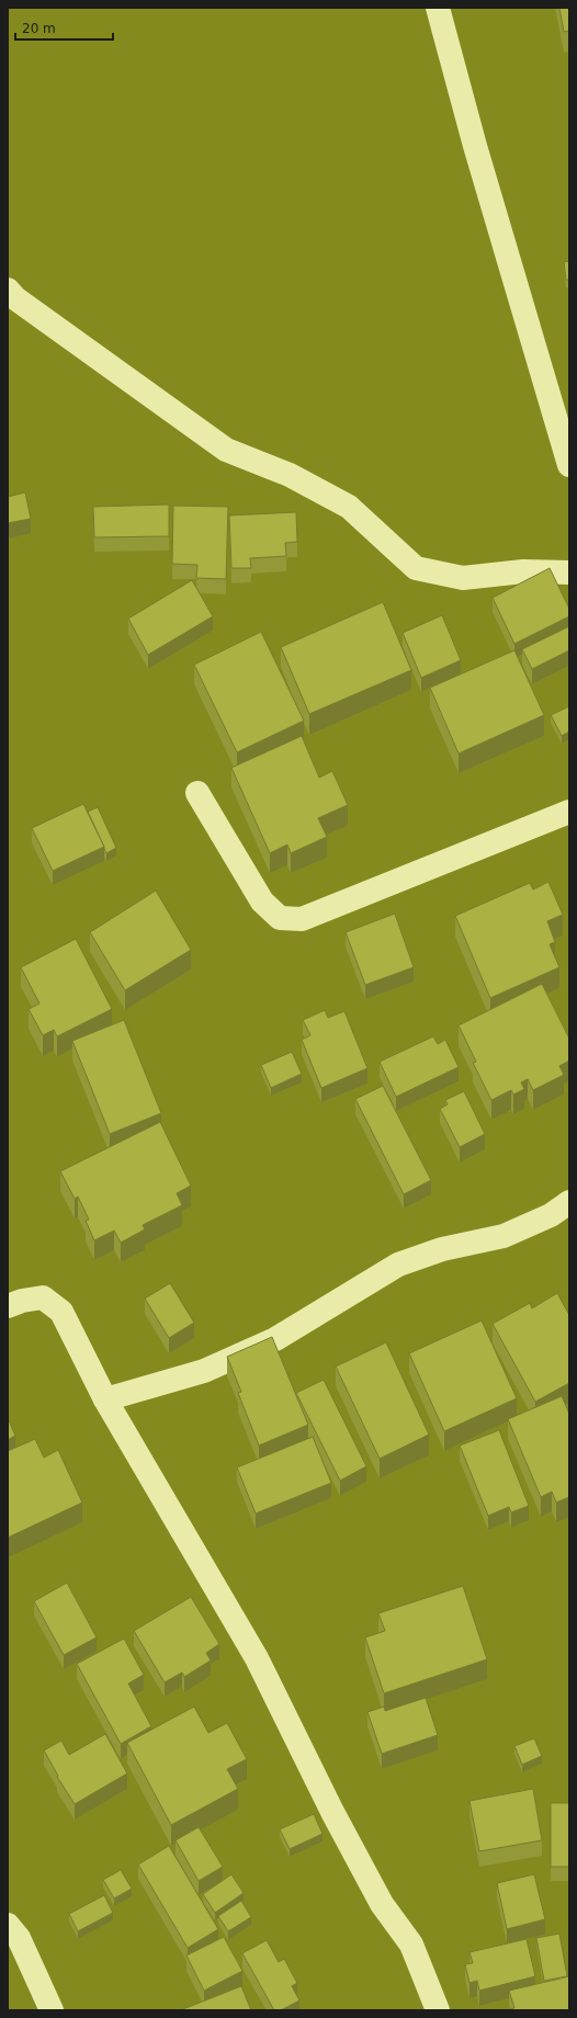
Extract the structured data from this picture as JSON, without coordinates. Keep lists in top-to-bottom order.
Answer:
{
  "scale_bar": "20 m"
}
